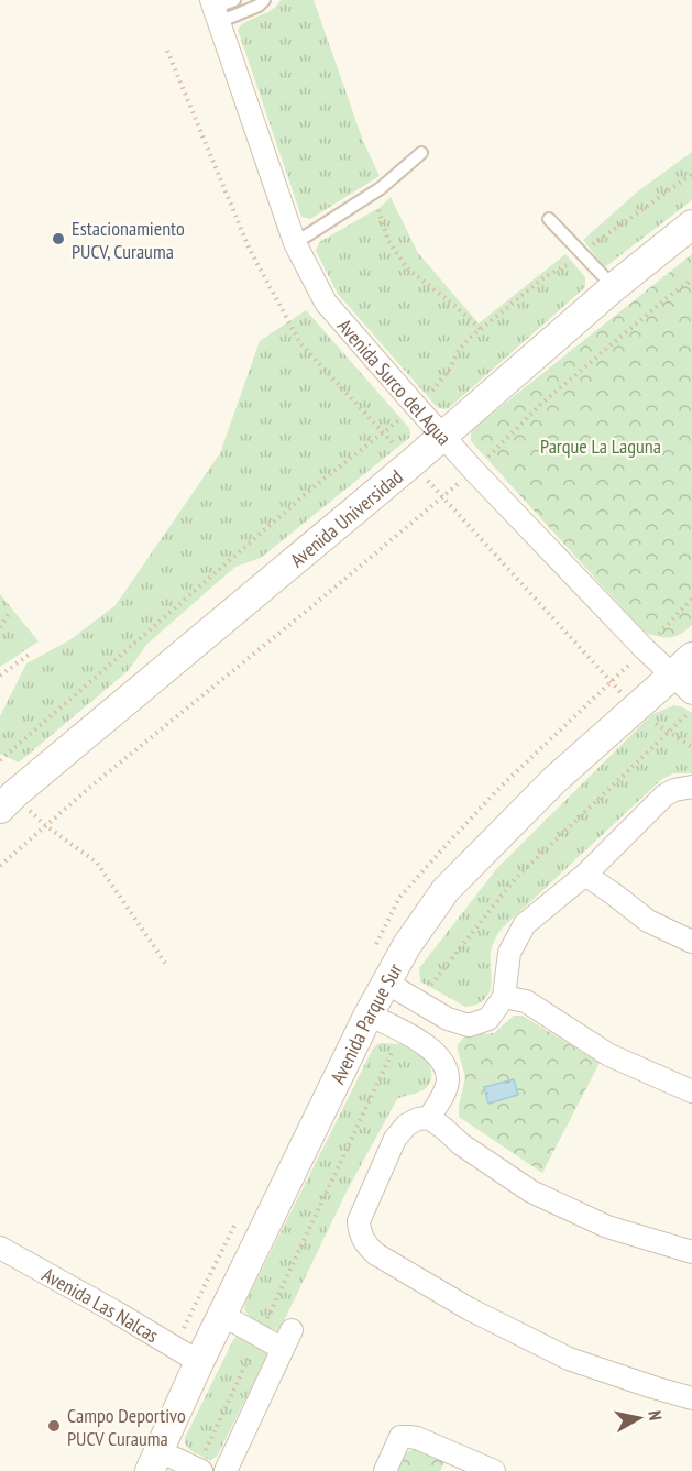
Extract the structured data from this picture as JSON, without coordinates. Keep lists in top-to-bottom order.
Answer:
{
  "streets": {
    "street": [
      "Avenida Surco del Agua",
      "Avenida Universidad",
      "Avenida Parque Sur",
      "Avenida Las Nalcas"
    ]
  },
  "crossings": [
    ["Avenida Surco del Agua", "Avenida Universidad"],
    ["Avenida Surco del Agua", "Avenida Parque Sur"],
    ["Avenida Parque Sur", "Avenida Las Nalcas"]
  ],
  "parks": ["Parque La Laguna"],
  "places": ["Estacionamiento PUCV, Curauma", "Campo Deportivo PUCV Curauma"],
  "north": "right"
}
